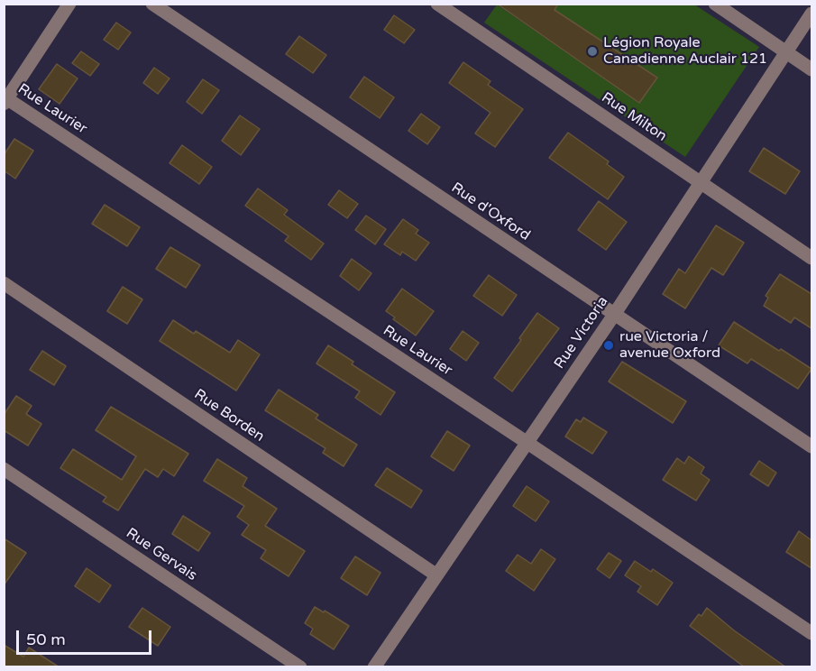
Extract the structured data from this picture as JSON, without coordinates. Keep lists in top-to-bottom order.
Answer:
{
  "streets": {
    "street": [
      "Rue Laurier",
      "Rue Milton",
      "Rue d'Oxford",
      "Rue Victoria",
      "Rue Borden",
      "Rue Gervais"
    ]
  },
  "crossings": [
    ["Rue Laurier", "Rue Victoria"],
    ["Rue Milton", "Rue Victoria"],
    ["Rue d'Oxford", "Rue Victoria"],
    ["Rue Victoria", "Rue Borden"]
  ],
  "places": ["Légion Royale Canadienne Auclair 121", "rue Victoria / avenue Oxford"],
  "scale_bar": "50 m"
}
